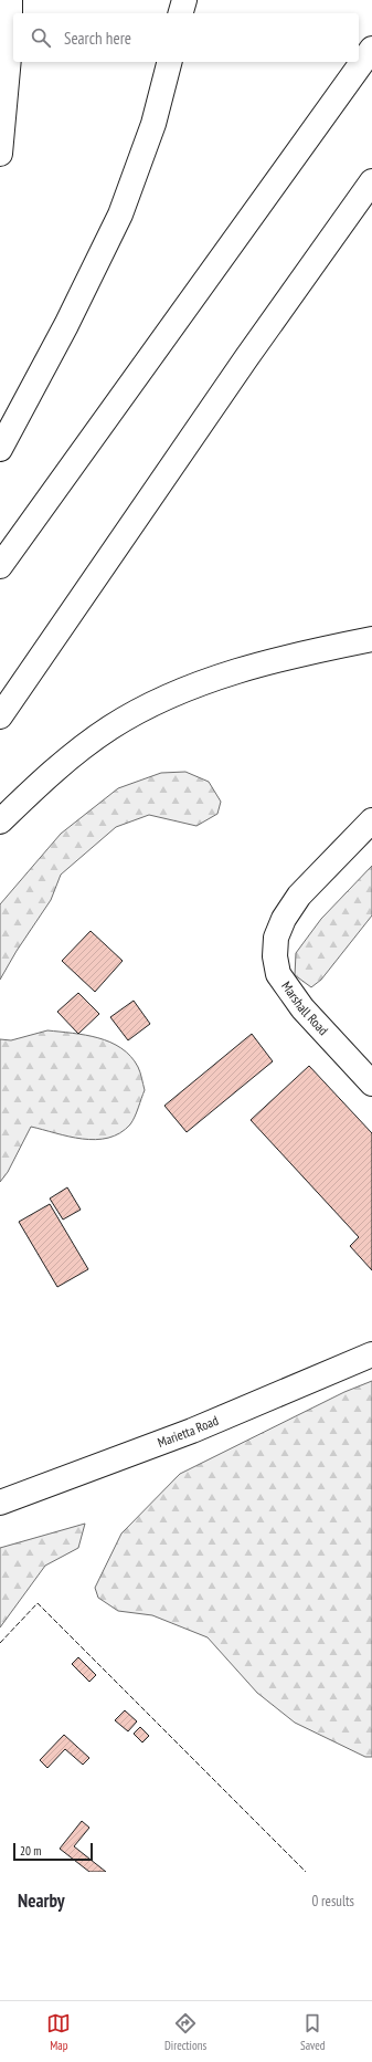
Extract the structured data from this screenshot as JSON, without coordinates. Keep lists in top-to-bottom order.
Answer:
{
  "streets": {
    "main road": ["Marshall Road", "Marietta Road"]
  },
  "scale_bar": "20 m",
  "page": {
    "search": "Search here",
    "scale": "20 m",
    "heading": ["Nearby", "0 results"],
    "nav": ["Map", "Directions", "Saved"]
  }
}
